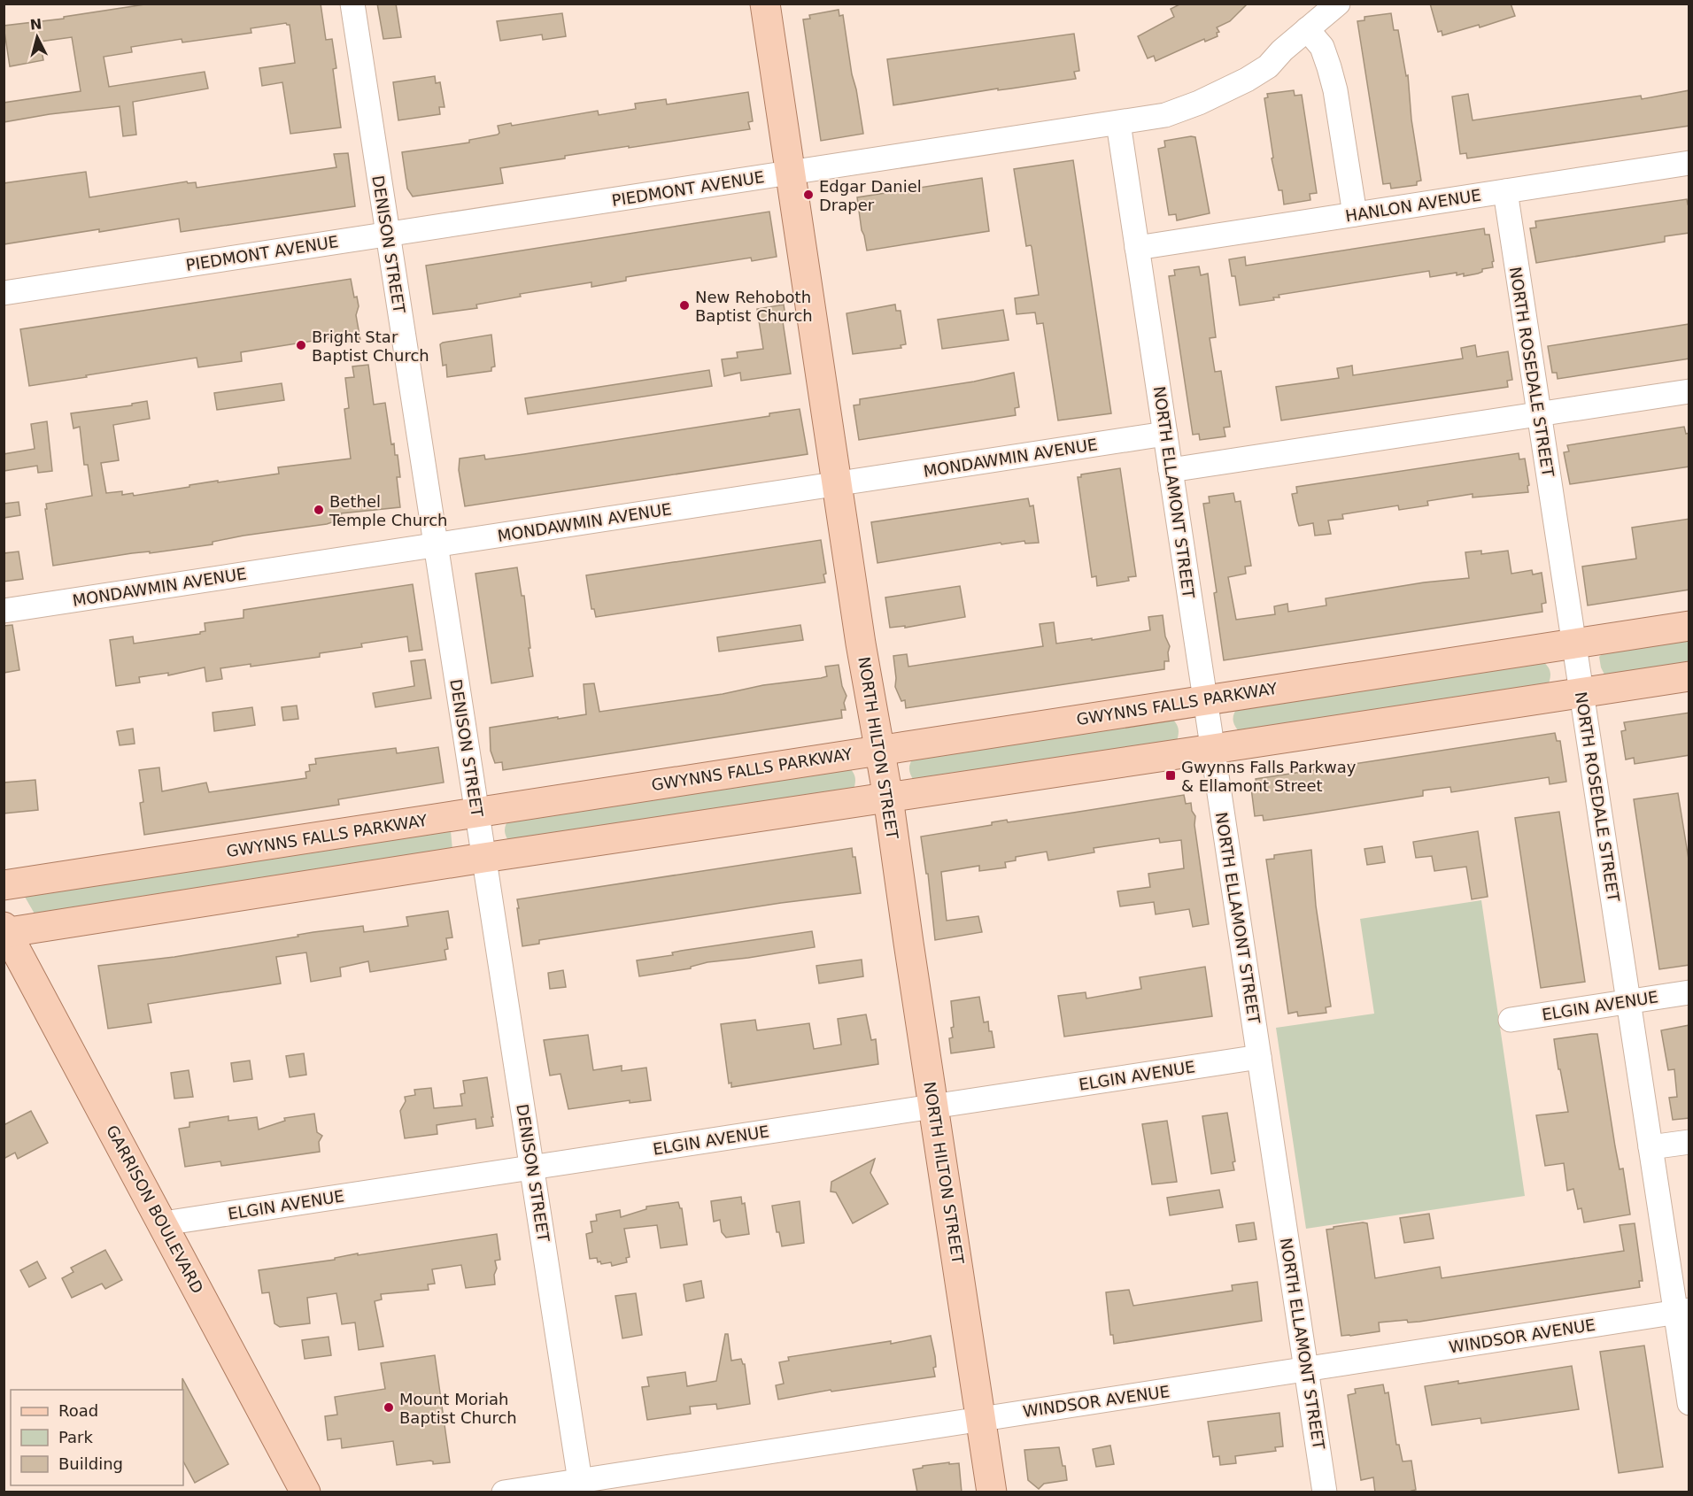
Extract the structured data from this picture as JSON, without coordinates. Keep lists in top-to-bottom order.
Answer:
{
  "streets": {
    "main road": ["GWYNNS FALLS PARKWAY", "NORTH HILTON STREET", "GARRISON BOULEVARD"],
    "street": [
      "PIEDMONT AVENUE",
      "HANLON AVENUE",
      "DENISON STREET",
      "NORTH ROSEDALE STREET",
      "MONDAWMIN AVENUE",
      "NORTH ELLAMONT STREET",
      "ELGIN AVENUE",
      "WINDSOR AVENUE"
    ]
  },
  "crossings": [
    ["PIEDMONT AVENUE", "DENISON STREET"],
    ["PIEDMONT AVENUE", "NORTH ELLAMONT STREET"],
    ["PIEDMONT AVENUE", "NORTH HILTON STREET"],
    ["HANLON AVENUE", "NORTH ROSEDALE STREET"],
    ["HANLON AVENUE", "NORTH ELLAMONT STREET"],
    ["DENISON STREET", "MONDAWMIN AVENUE"],
    ["DENISON STREET", "GWYNNS FALLS PARKWAY"],
    ["DENISON STREET", "ELGIN AVENUE"],
    ["DENISON STREET", "WINDSOR AVENUE"],
    ["NORTH ROSEDALE STREET", "GWYNNS FALLS PARKWAY"],
    ["NORTH ROSEDALE STREET", "ELGIN AVENUE"],
    ["NORTH ROSEDALE STREET", "WINDSOR AVENUE"],
    ["MONDAWMIN AVENUE", "NORTH ELLAMONT STREET"],
    ["MONDAWMIN AVENUE", "NORTH HILTON STREET"],
    ["NORTH ELLAMONT STREET", "GWYNNS FALLS PARKWAY"],
    ["NORTH ELLAMONT STREET", "ELGIN AVENUE"],
    ["NORTH ELLAMONT STREET", "WINDSOR AVENUE"],
    ["GWYNNS FALLS PARKWAY", "NORTH HILTON STREET"],
    ["NORTH HILTON STREET", "ELGIN AVENUE"],
    ["NORTH HILTON STREET", "WINDSOR AVENUE"],
    ["ELGIN AVENUE", "GARRISON BOULEVARD"]
  ],
  "places": {
    "other": [
      "Edgar Daniel Draper",
      "New Rehoboth Baptist Church",
      "Bright Star Baptist Church",
      "Bethel Temple Church",
      "Mount Moriah Baptist Church"
    ],
    "transit": ["Gwynns Falls Parkway & Ellamont Street"]
  },
  "legend": ["Road", "Park", "Building"],
  "north": "top"
}
